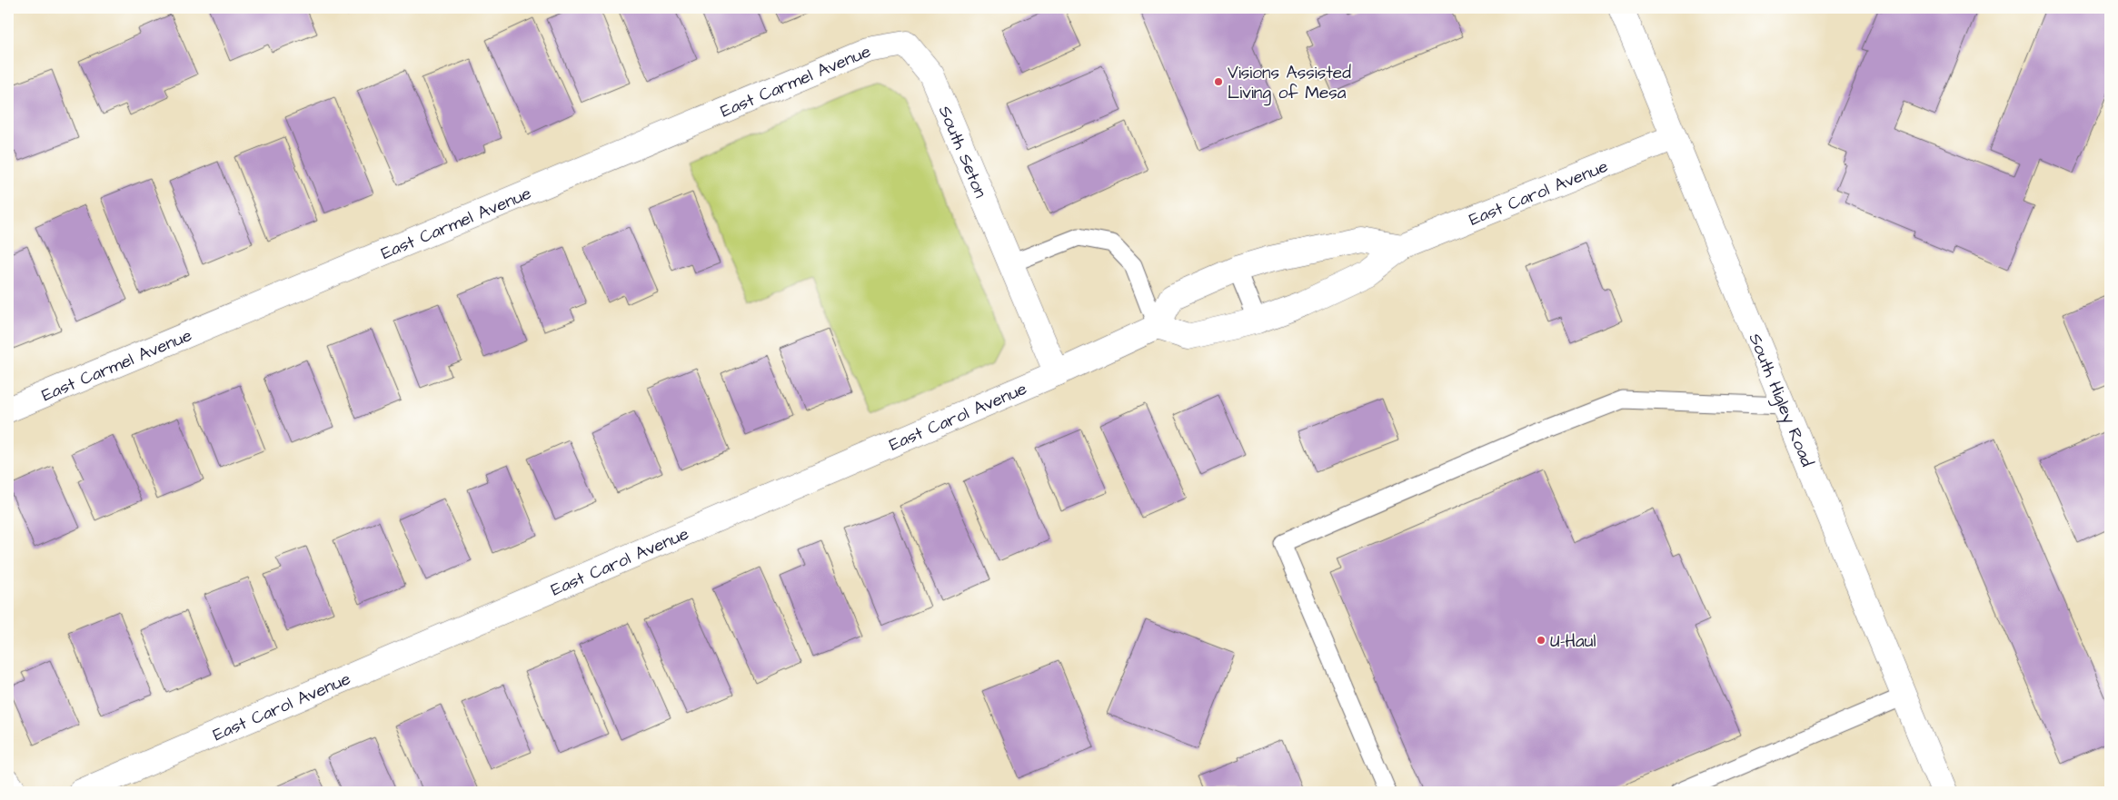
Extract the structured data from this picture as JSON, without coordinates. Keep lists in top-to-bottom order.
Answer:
{
  "streets": {
    "street": [
      "East Carmel Avenue",
      "South Seton",
      "East Carol Avenue",
      "South Higley Road"
    ]
  },
  "crossings": [
    ["East Carmel Avenue", "South Seton"],
    ["South Seton", "East Carol Avenue"],
    ["East Carol Avenue", "South Higley Road"]
  ],
  "places": ["Visions Assisted Living of Mesa", "U-Haul"]
}
